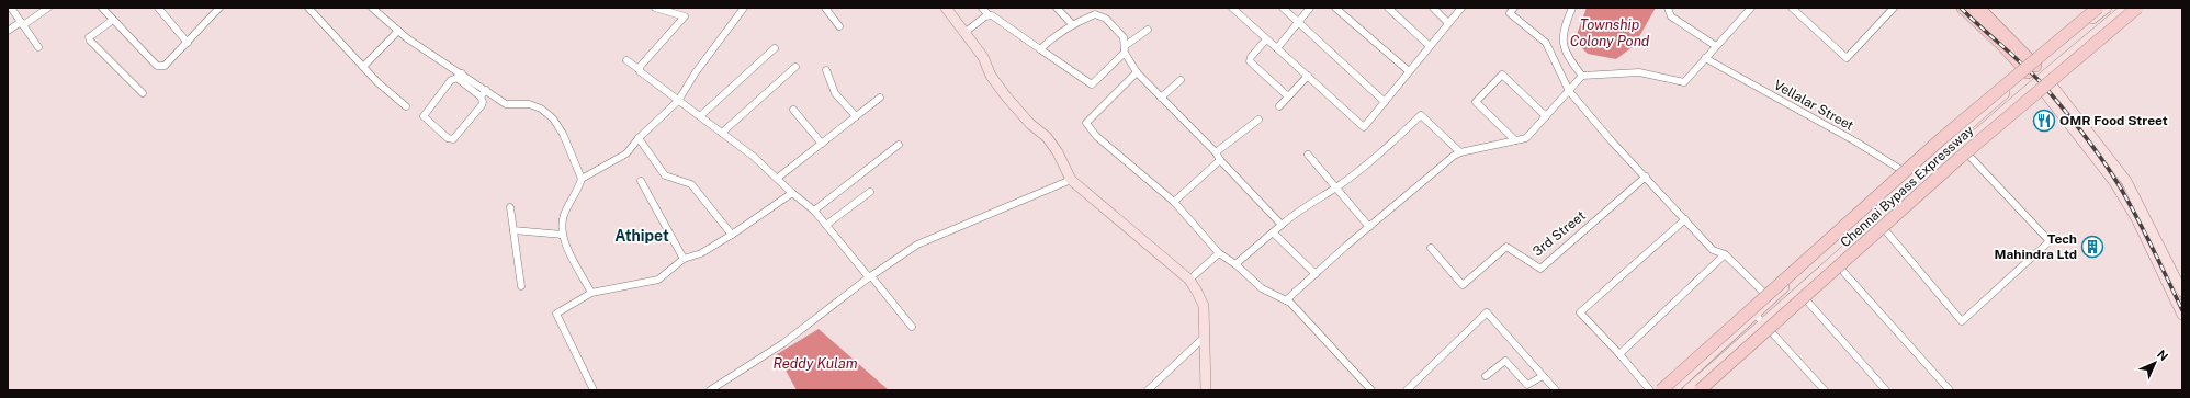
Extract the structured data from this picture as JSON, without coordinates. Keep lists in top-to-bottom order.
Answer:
{
  "streets": {
    "highway": ["Chennai Bypass Expressway"],
    "street": ["Vellalar Street", "3rd Street"]
  },
  "districts": ["Athipet"],
  "water": ["Township Colony Pond", "Reddy Kulam"],
  "places": {
    "restaurant": ["OMR Food Street"],
    "building": ["Tech Mahindra Ltd"]
  },
  "north": "top right"
}
